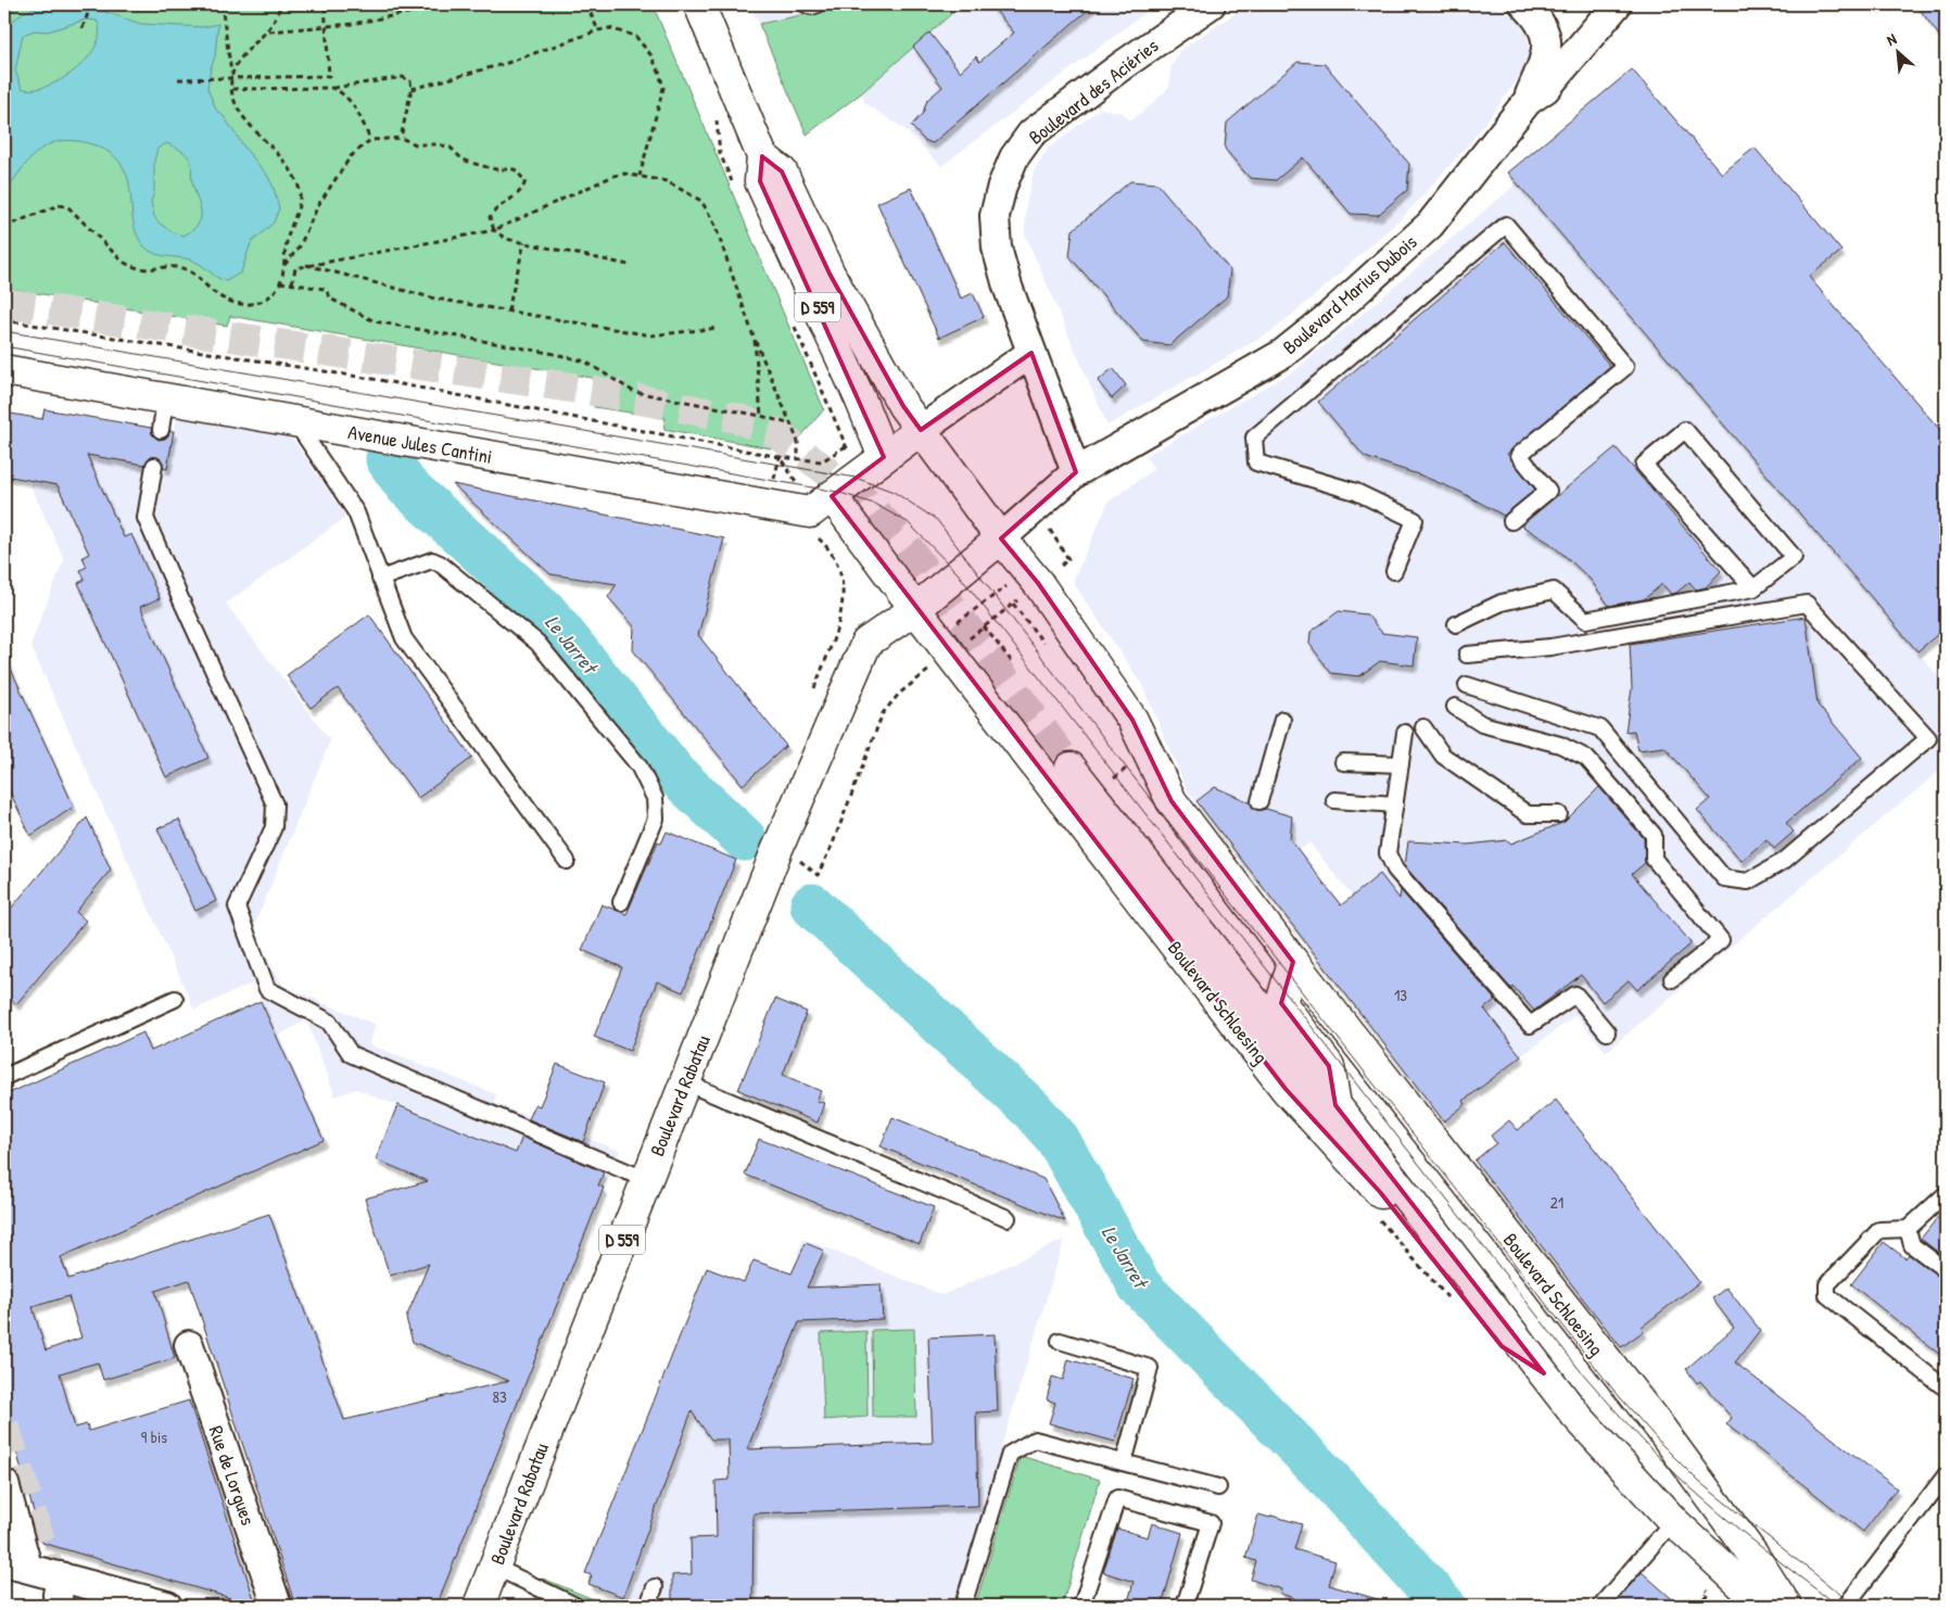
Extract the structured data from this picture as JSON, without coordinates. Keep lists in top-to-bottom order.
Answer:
{
  "streets": {
    "main road": [
      "D 559",
      "Avenue Jules Cantini",
      "Boulevard Schloesing",
      "Boulevard Rabatau"
    ],
    "street": ["Boulevard des Aciéries", "Boulevard Marius Dubois", "Rue de Lorgues"]
  },
  "crossings": [
    ["Boulevard des Aciéries", "Boulevard Marius Dubois"],
    ["Boulevard Marius Dubois", "D 559"],
    ["Boulevard Marius Dubois", "Boulevard Schloesing"],
    ["D 559", "Boulevard Schloesing"],
    ["D 559", "Boulevard Rabatau"],
    ["Avenue Jules Cantini", "Boulevard Schloesing"],
    ["Boulevard Schloesing", "Boulevard Rabatau"]
  ],
  "water": ["Le Jarret"],
  "house_numbers": [
    "13",
    "21",
    "83",
    "9 bis"
  ],
  "north": "top left"
}
